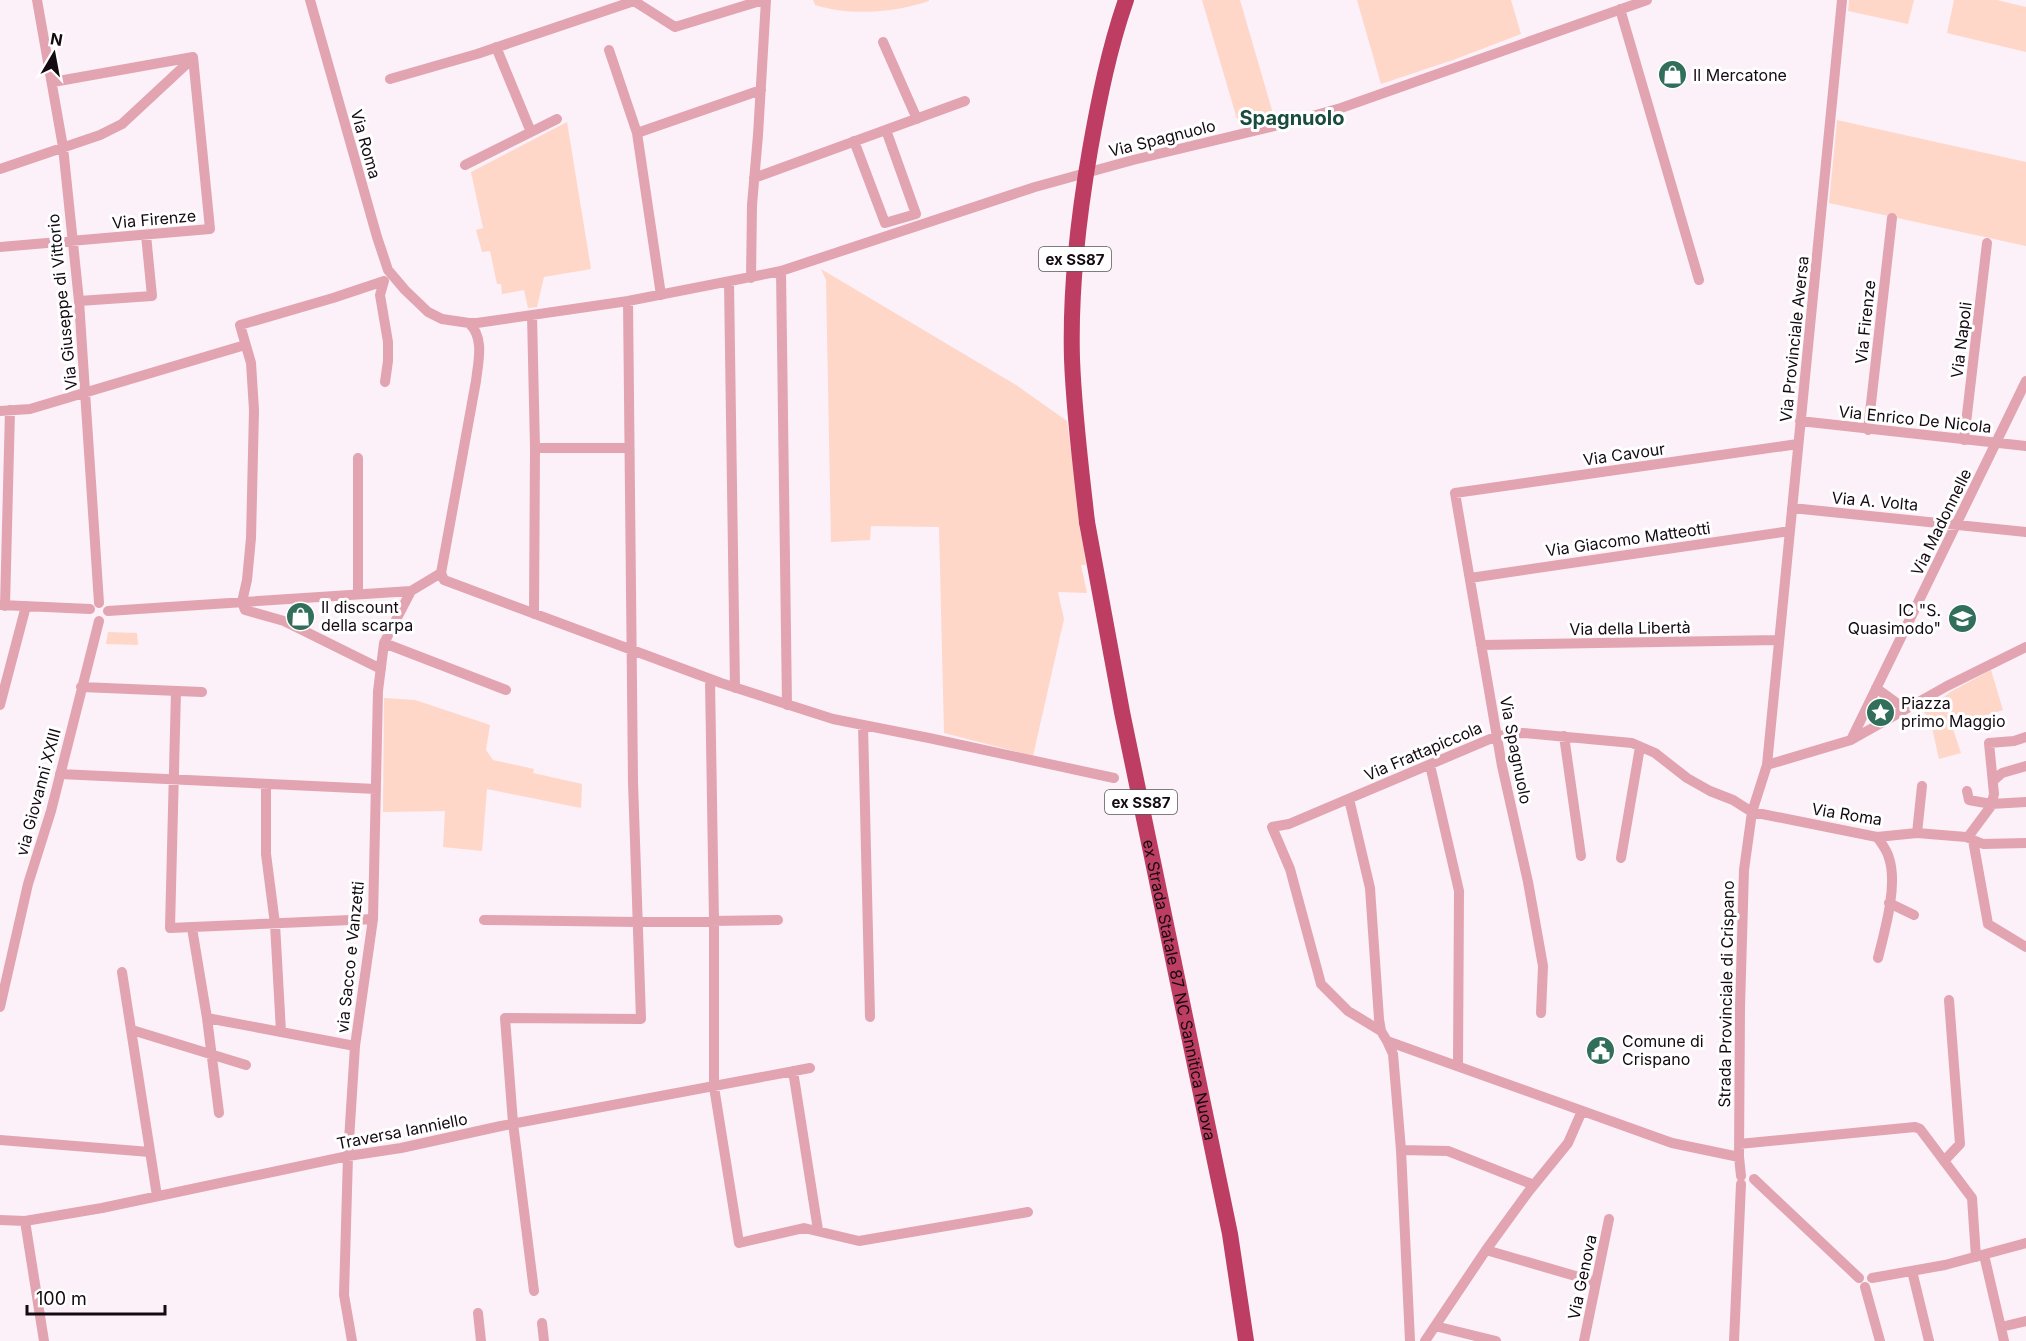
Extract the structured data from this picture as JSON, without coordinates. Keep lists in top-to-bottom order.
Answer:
{
  "streets": {
    "highway": ["ex SS87", "ex Strada Statale 87 NC Sannitica Nuova"],
    "street": [
      "Via Spagnuolo",
      "Via Roma",
      "Via Firenze",
      "Via Giuseppe di Vittorio",
      "Via Provinciale Aversa",
      "Via Napoli",
      "Via Enrico De Nicola",
      "Via Cavour",
      "Via A. Volta",
      "Via Madonnelle",
      "Via Giacomo Matteotti",
      "Via della Libertà",
      "Via Frattapiccola",
      "via Giovanni XXIII",
      "via Sacco e Vanzetti",
      "Strada Provinciale di Crispano",
      "Traversa Ianniello",
      "Via Genova"
    ]
  },
  "crossings": [
    ["Via Spagnuolo", "Via Roma"],
    ["Via Spagnuolo", "Via Cavour"],
    ["Via Spagnuolo", "Via Giacomo Matteotti"],
    ["Via Spagnuolo", "Via della Libertà"],
    ["Via Spagnuolo", "Via Frattapiccola"],
    ["Via Roma", "Via Frattapiccola"],
    ["Via Roma", "Strada Provinciale di Crispano"],
    ["Via Firenze", "Via Giuseppe di Vittorio"],
    ["Via Firenze", "Via Enrico De Nicola"],
    ["Via Giuseppe di Vittorio", "via Giovanni XXIII"],
    ["Via Provinciale Aversa", "Via Enrico De Nicola"],
    ["Via Provinciale Aversa", "Via Cavour"],
    ["Via Provinciale Aversa", "Via A. Volta"],
    ["Via Provinciale Aversa", "Via Giacomo Matteotti"],
    ["Via Provinciale Aversa", "Via della Libertà"],
    ["Via Provinciale Aversa", "Strada Provinciale di Crispano"],
    ["Via Napoli", "Via Enrico De Nicola"],
    ["Via Enrico De Nicola", "Via Madonnelle"],
    ["Via A. Volta", "Via Madonnelle"],
    ["Via Frattapiccola", "Strada Provinciale di Crispano"],
    ["via Sacco e Vanzetti", "Traversa Ianniello"]
  ],
  "districts": ["Spagnuolo"],
  "places": {
    "shop": ["Il Mercatone", "Il discount della scarpa"],
    "school or university": ["IC \"S. Quasimodo\""],
    "place": ["Piazza primo Maggio"],
    "public building": ["Comune di Crispano"]
  },
  "scale_bar": "100 m",
  "north": "top"
}
